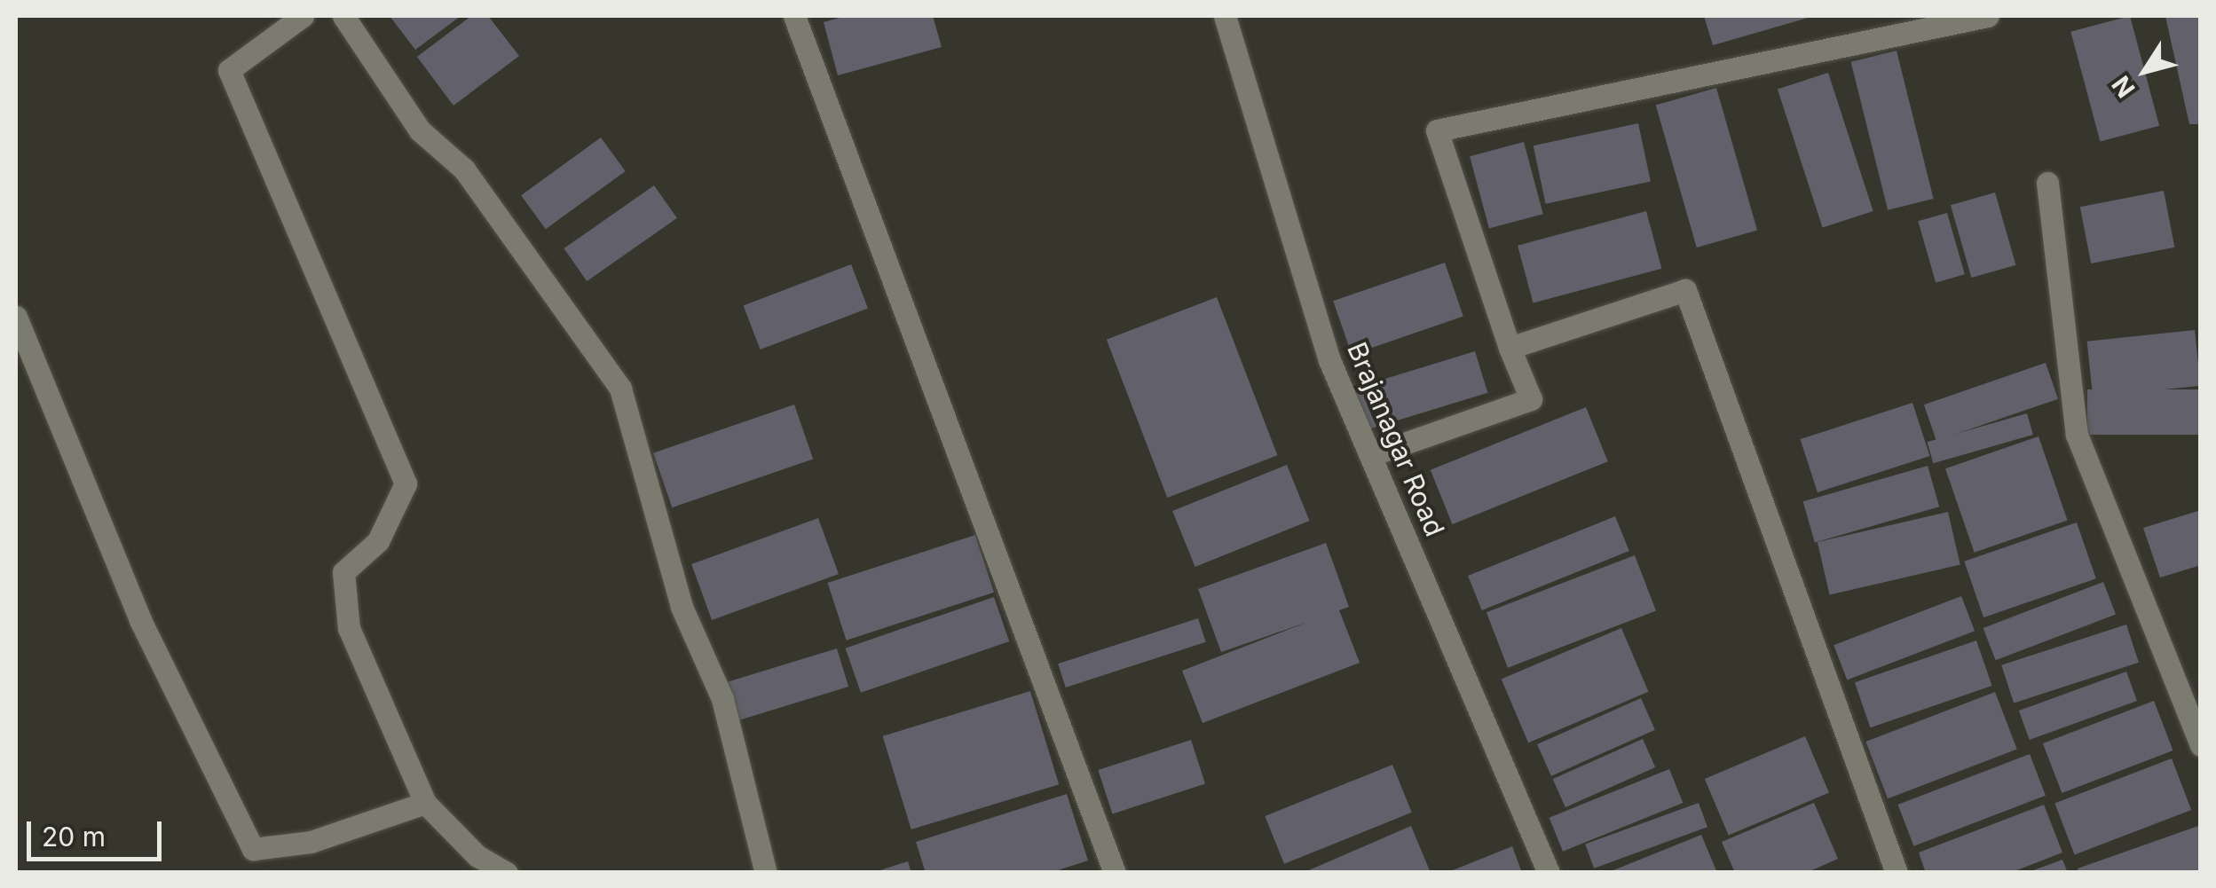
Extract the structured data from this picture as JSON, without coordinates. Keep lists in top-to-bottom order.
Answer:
{
  "streets": {
    "street": ["Brajanagar Road"]
  },
  "scale_bar": "20 m",
  "north": "bottom left"
}
